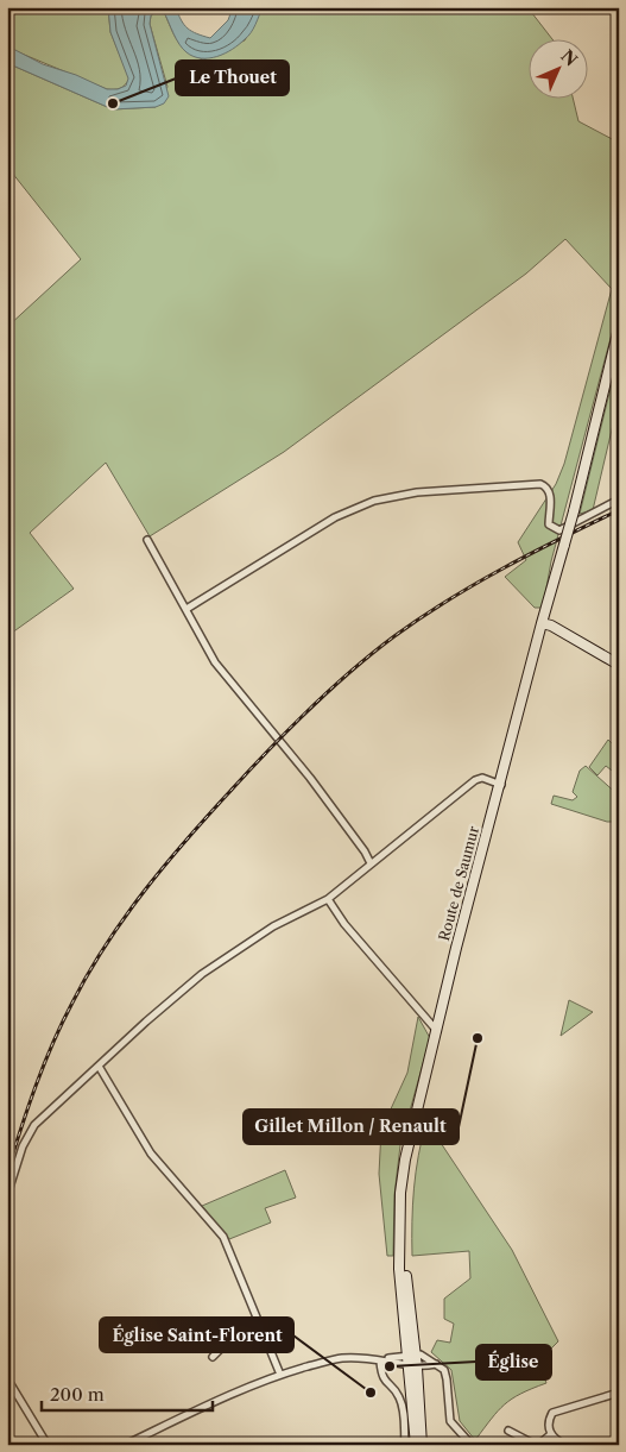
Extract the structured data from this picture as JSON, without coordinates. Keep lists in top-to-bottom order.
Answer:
{
  "streets": {
    "main road": ["Route de Saumur"]
  },
  "places": [
    "Le Thouet",
    "Gillet Millon / Renault",
    "Église",
    "Église Saint-Florent"
  ],
  "scale_bar": "200 m",
  "north": "top right"
}
